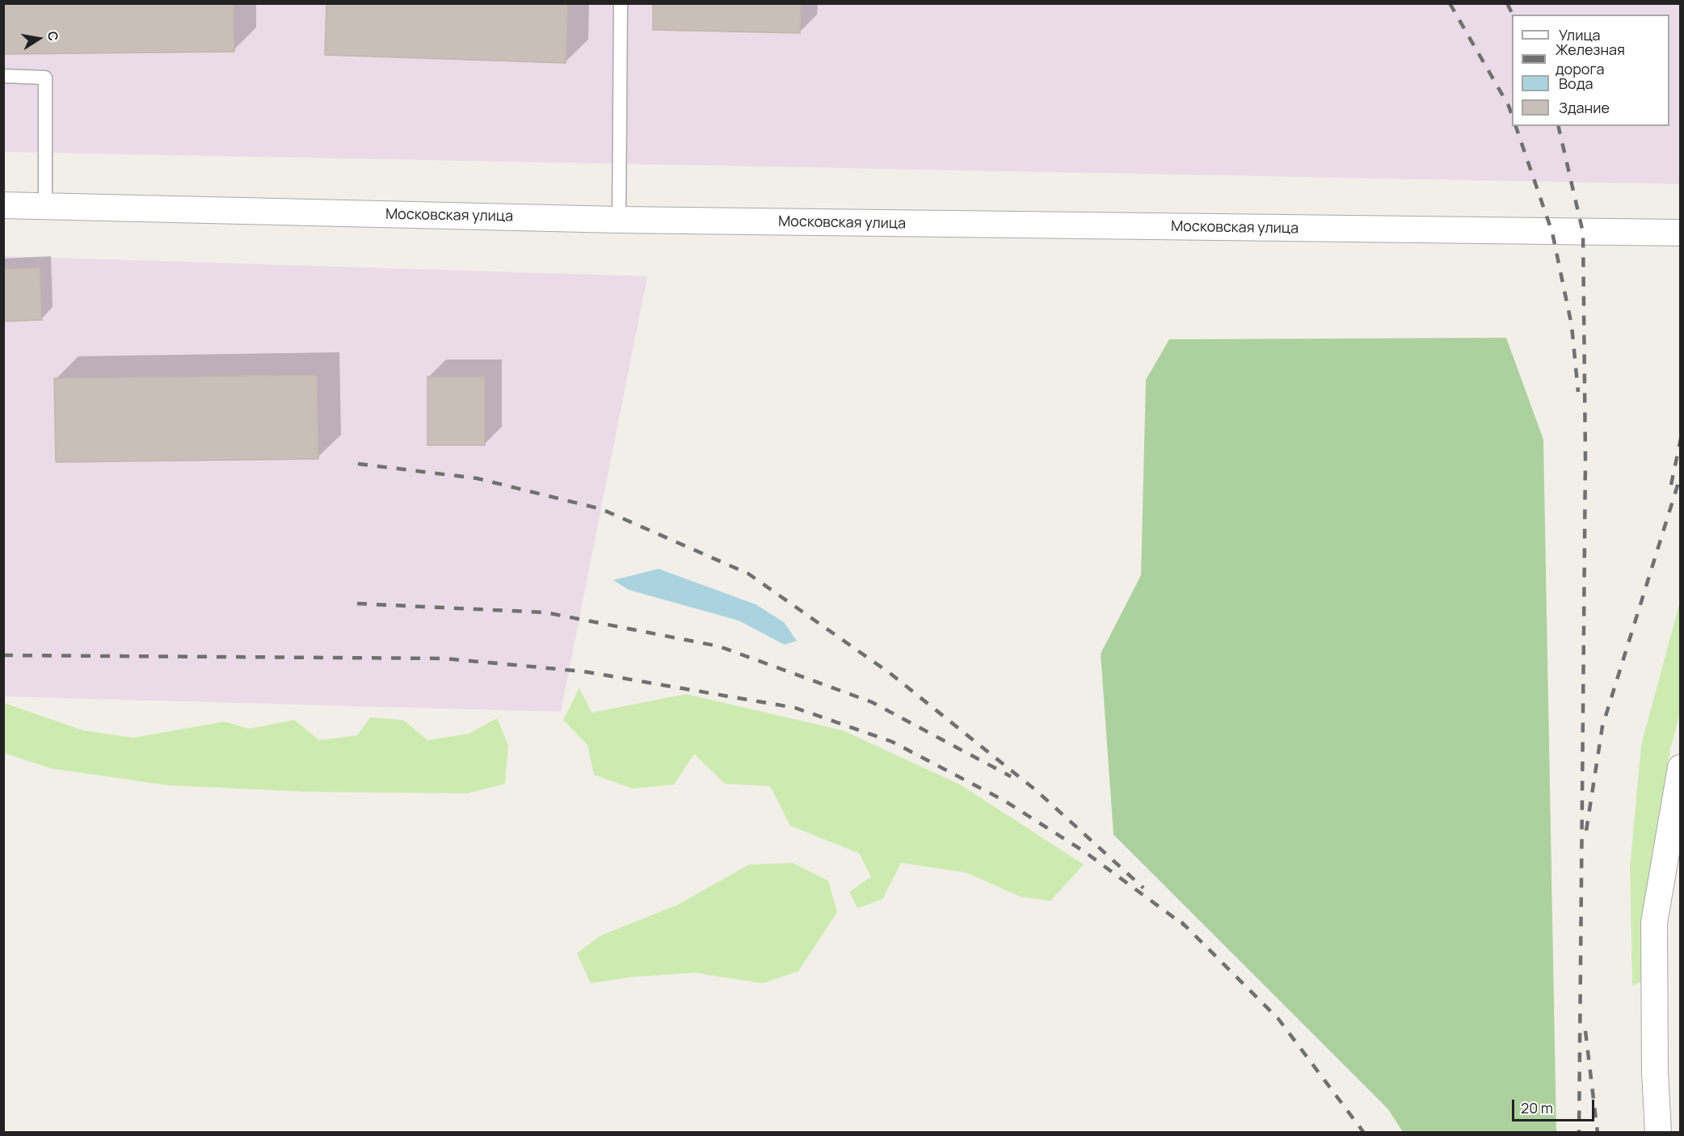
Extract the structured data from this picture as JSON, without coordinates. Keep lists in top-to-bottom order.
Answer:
{
  "streets": {
    "street": ["Московская улица"]
  },
  "legend": [
    "Улица",
    "Железная дорога",
    "Вода",
    "Здание"
  ],
  "scale_bar": "20 m",
  "north": "right"
}
